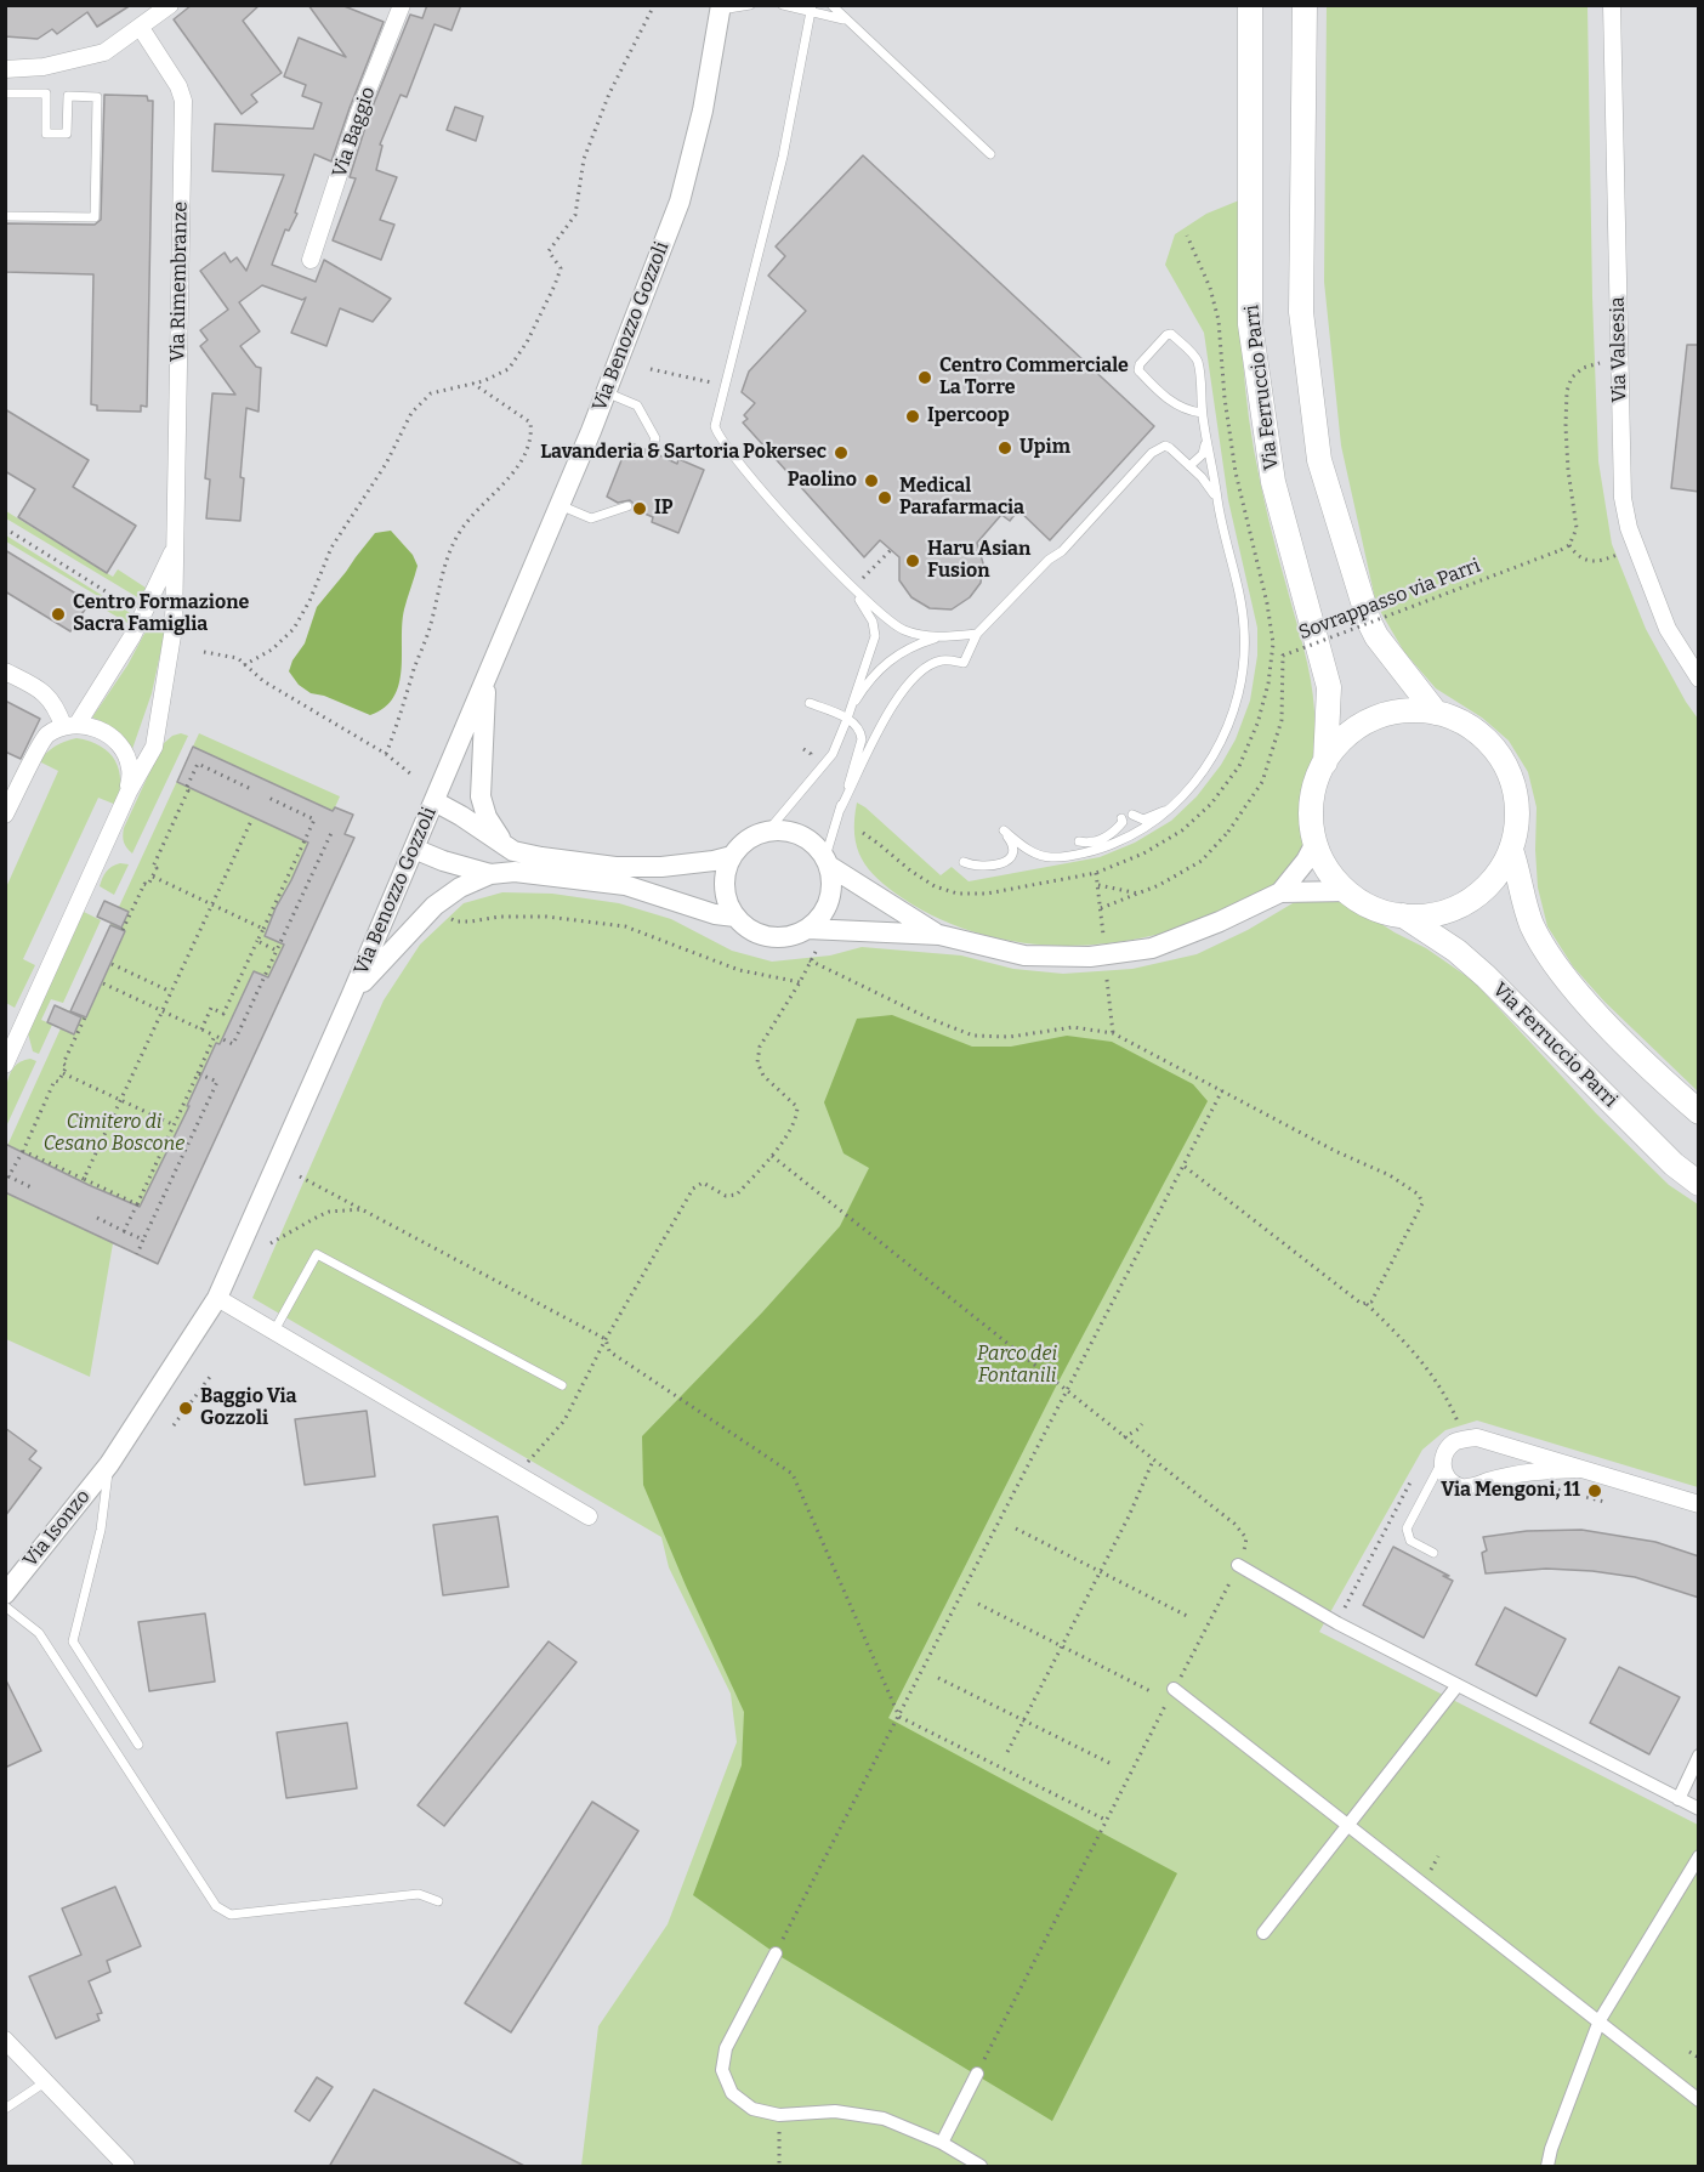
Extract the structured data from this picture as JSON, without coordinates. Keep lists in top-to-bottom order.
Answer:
{
  "streets": {
    "main road": ["Via Ferruccio Parri"],
    "street": [
      "Via Baggio",
      "Via Rimembranze",
      "Via Benozzo Gozzoli",
      "Via Valsesia",
      "Via Isonzo"
    ],
    "path": ["Sovrappasso via Parri"]
  },
  "crossings": [
    ["Via Benozzo Gozzoli", "Via Isonzo"]
  ],
  "parks": ["Cimitero di Cesano Boscone", "Parco dei Fontanili"],
  "places": [
    "Centro Commerciale La Torre",
    "Ipercoop",
    "Upim",
    "Lavanderia & Sartoria Pokersec",
    "Paolino",
    "Medical Parafarmacia",
    "IP",
    "Haru Asian Fusion",
    "Centro Formazione Sacra Famiglia",
    "Baggio Via Gozzoli",
    "Via Mengoni, 11"
  ]
}
